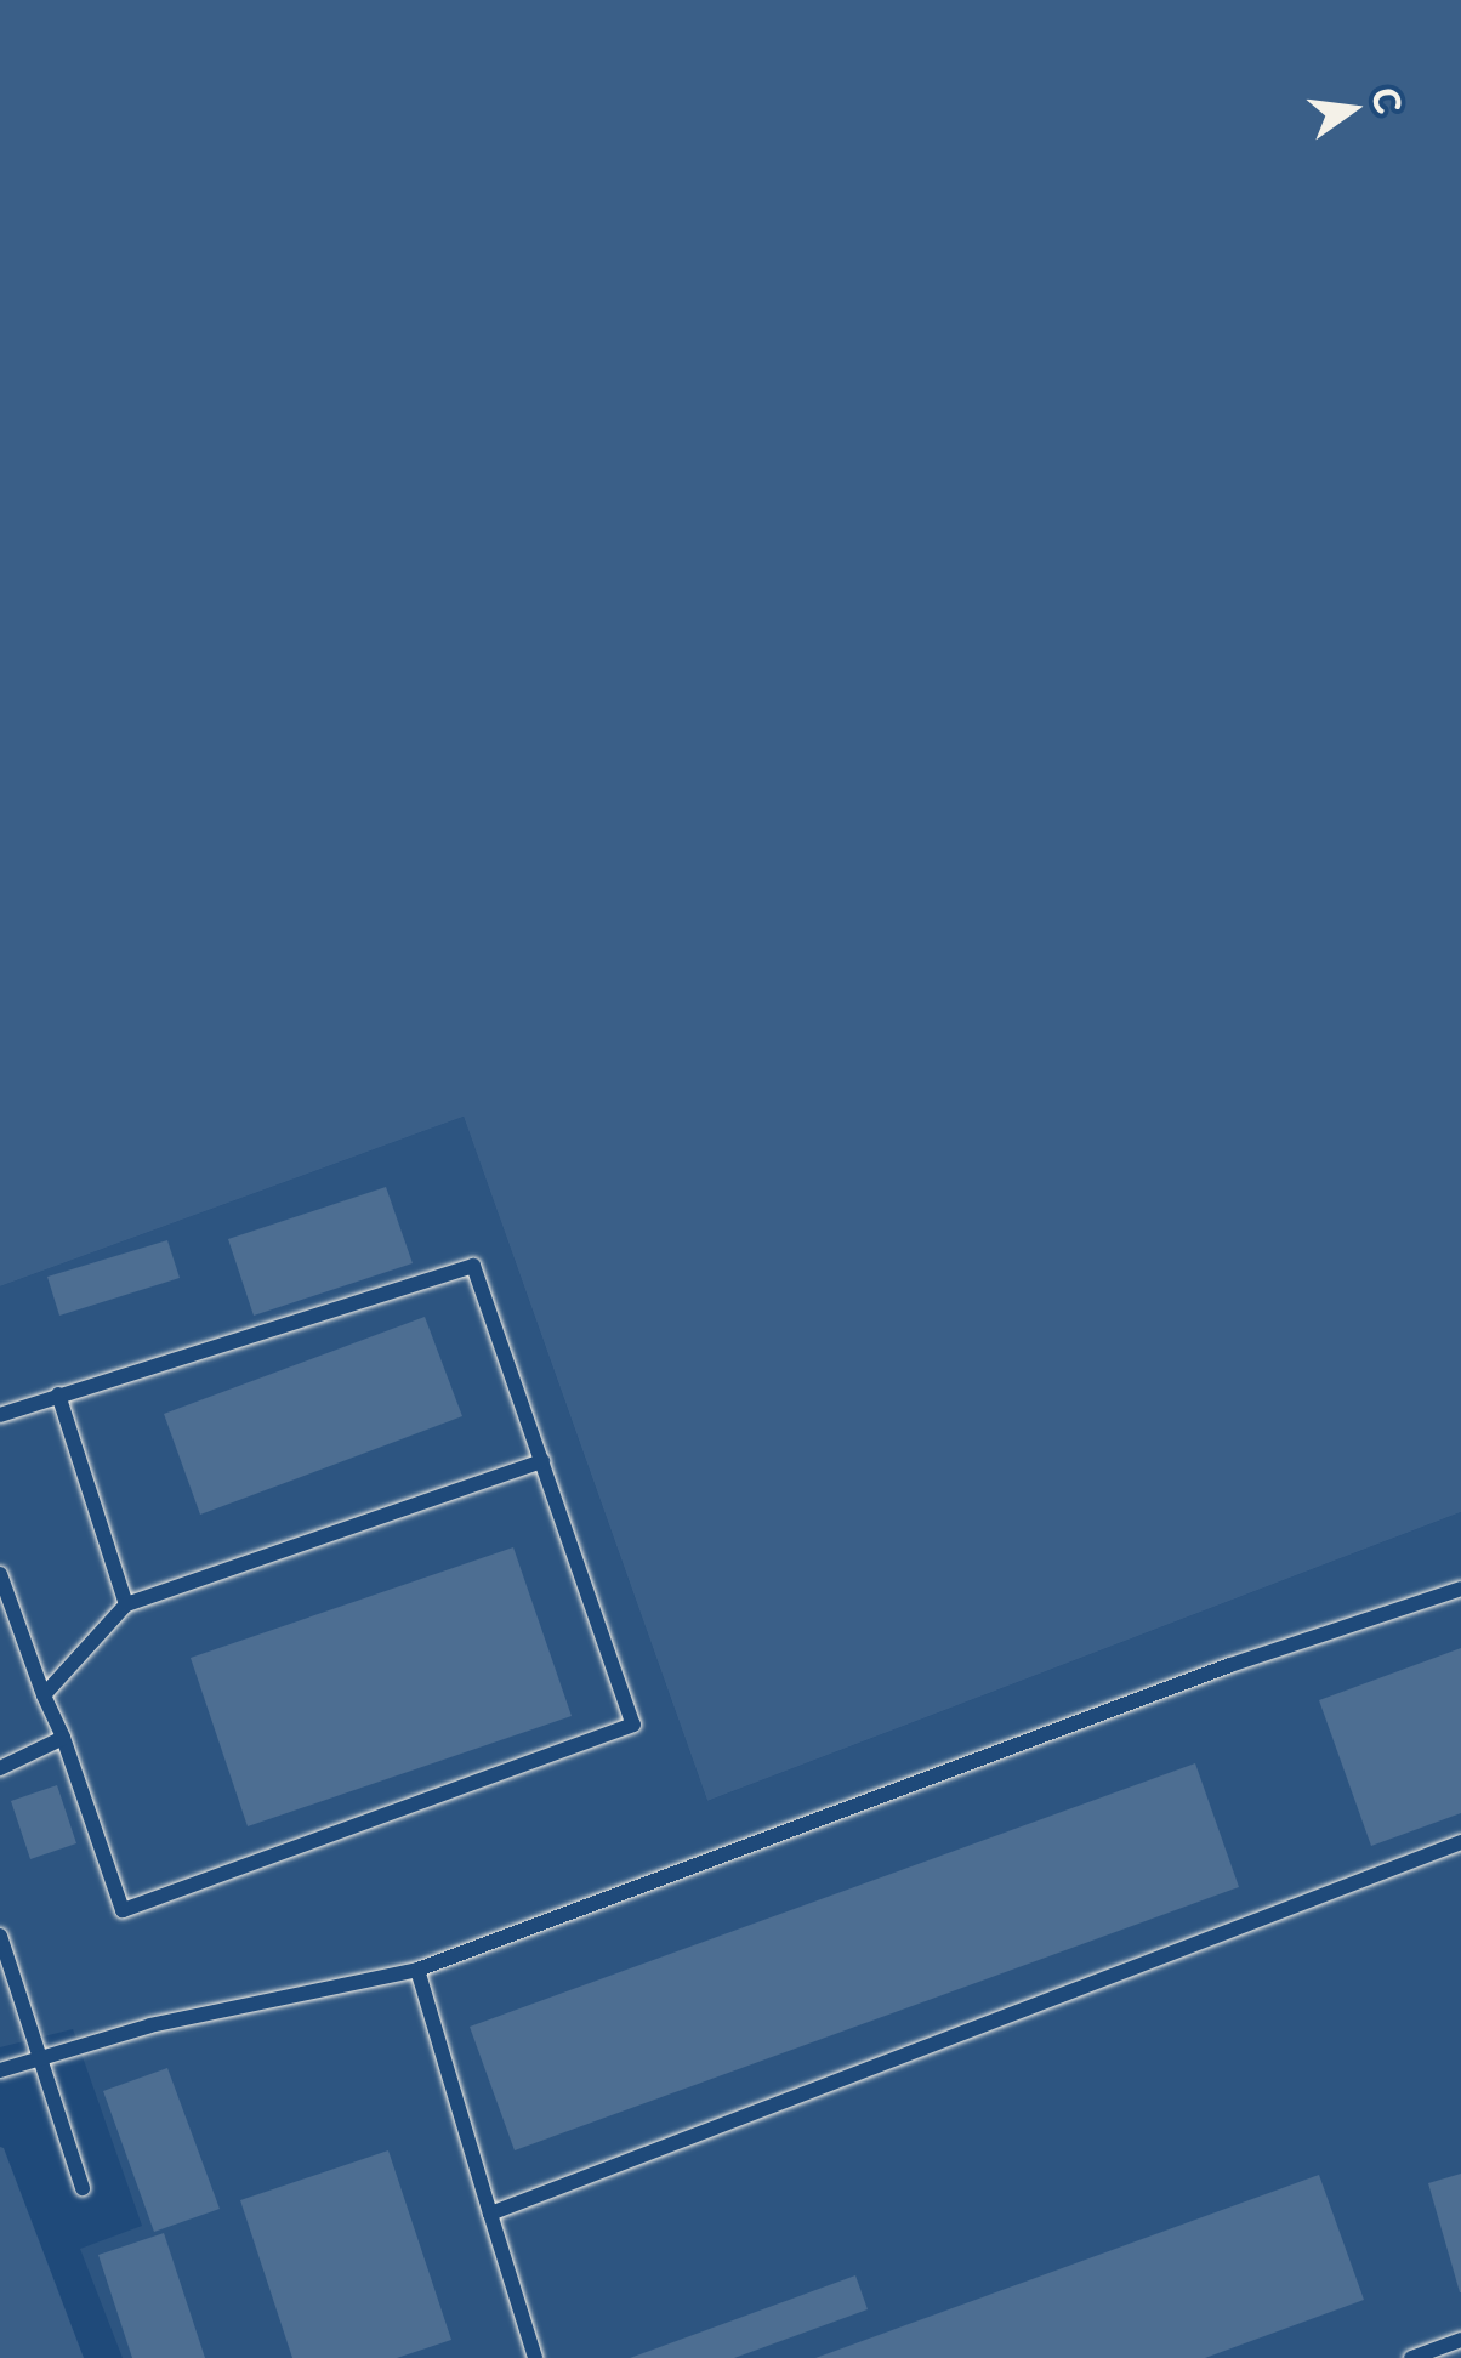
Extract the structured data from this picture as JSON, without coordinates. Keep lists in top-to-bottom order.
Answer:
{
  "north": "right"
}
